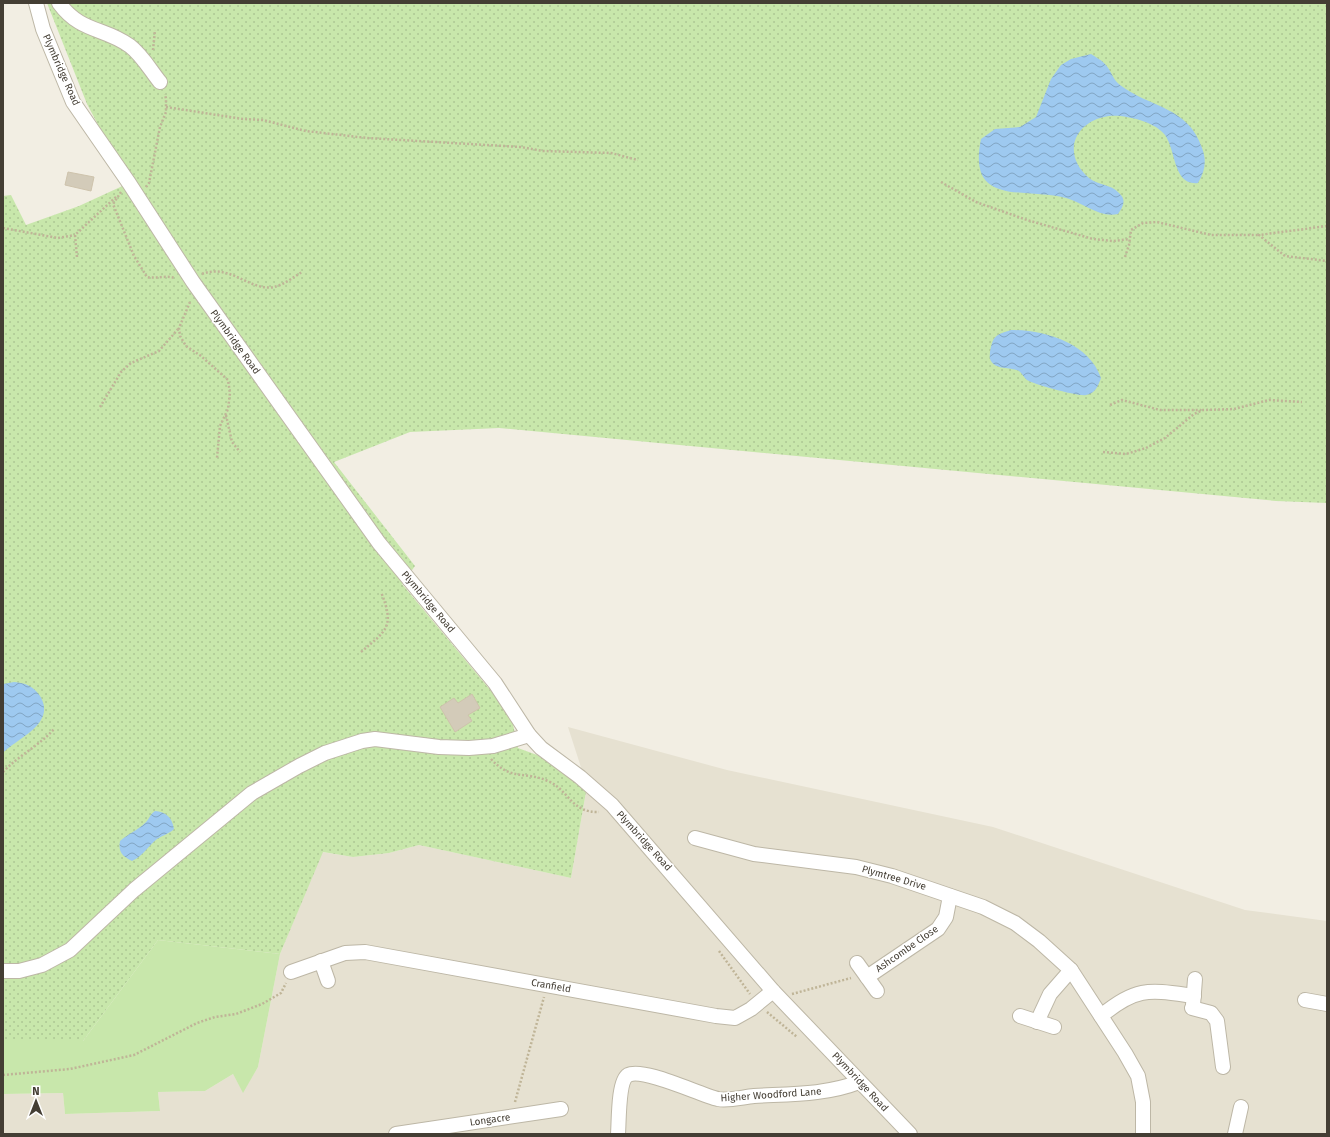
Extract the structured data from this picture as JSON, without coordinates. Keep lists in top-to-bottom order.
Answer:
{
  "streets": {
    "street": [
      "Plymbridge Road",
      "Plymtree Drive",
      "Ashcombe Close",
      "Cranfield",
      "Higher Woodford Lane",
      "Longacre"
    ]
  },
  "crossings": [
    ["Plymbridge Road", "Cranfield"],
    ["Plymbridge Road", "Higher Woodford Lane"],
    ["Plymtree Drive", "Ashcombe Close"]
  ],
  "north": "top"
}
